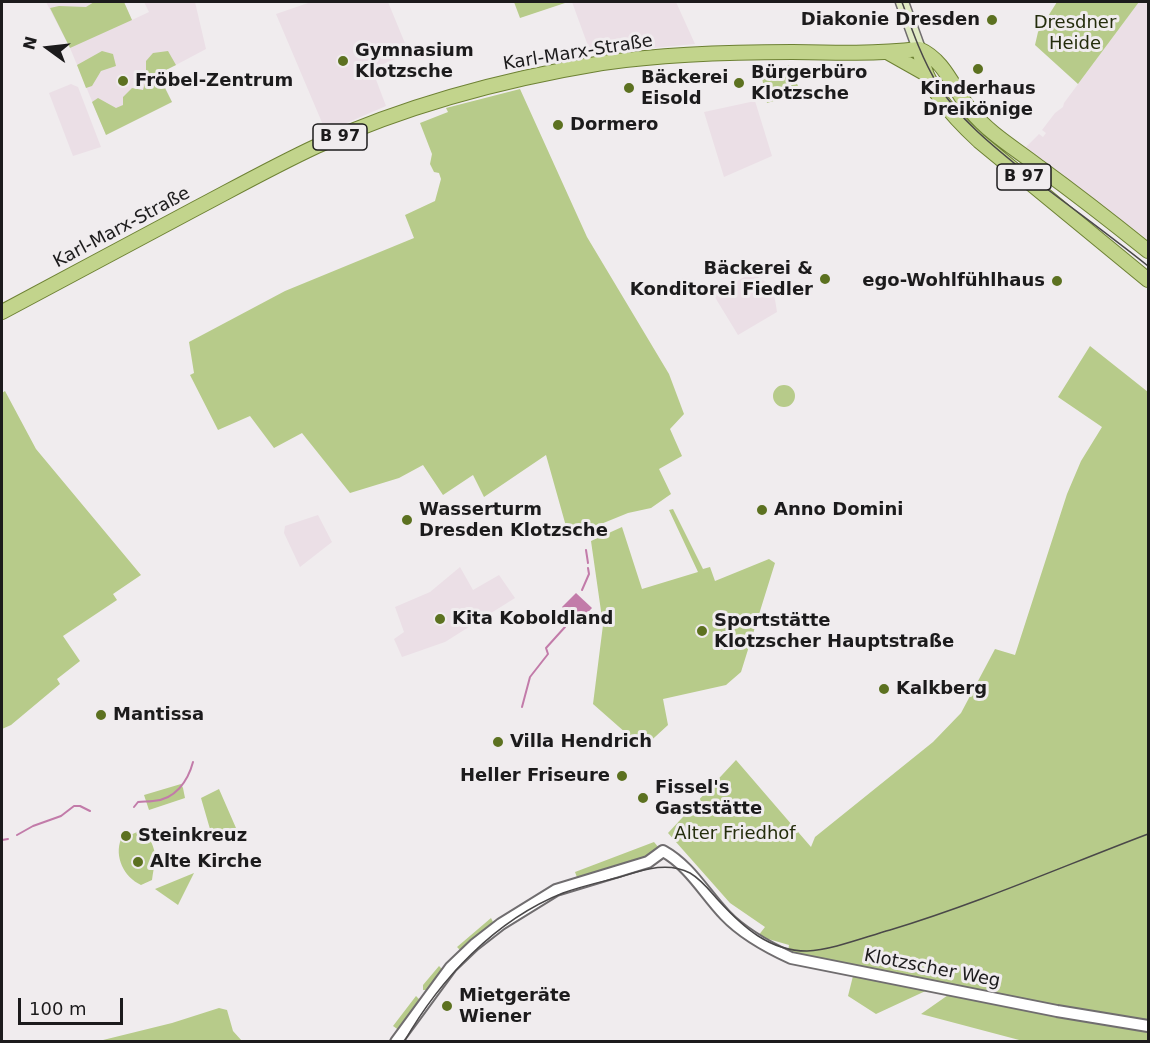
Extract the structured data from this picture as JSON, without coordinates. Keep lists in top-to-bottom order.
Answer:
{
  "streets": {
    "main road": ["Karl-Marx-Straße", "B 97"],
    "street": ["Klotzscher Weg"]
  },
  "crossings": [
    ["Karl-Marx-Straße", "B 97"]
  ],
  "parks": ["Dresdner Heide", "Alter Friedhof"],
  "places": [
    "Diakonie Dresden",
    "Gymnasium Klotzsche",
    "Kinderhaus Dreikönige",
    "Fröbel-Zentrum",
    "Bürgerbüro Klotzsche",
    "Bäckerei Eisold",
    "Dormero",
    "Bäckerei & Konditorei Fiedler",
    "ego-Wohlfühlhaus",
    "Anno Domini",
    "Wasserturm Dresden Klotzsche",
    "Kita Koboldland",
    "Sportstätte Klotzscher Hauptstraße",
    "Kalkberg",
    "Mantissa",
    "Villa Hendrich",
    "Heller Friseure",
    "Fissel's Gaststätte",
    "Steinkreuz",
    "Alte Kirche",
    "Mietgeräte Wiener"
  ],
  "scale_bar": "100 m",
  "north": "left"
}
